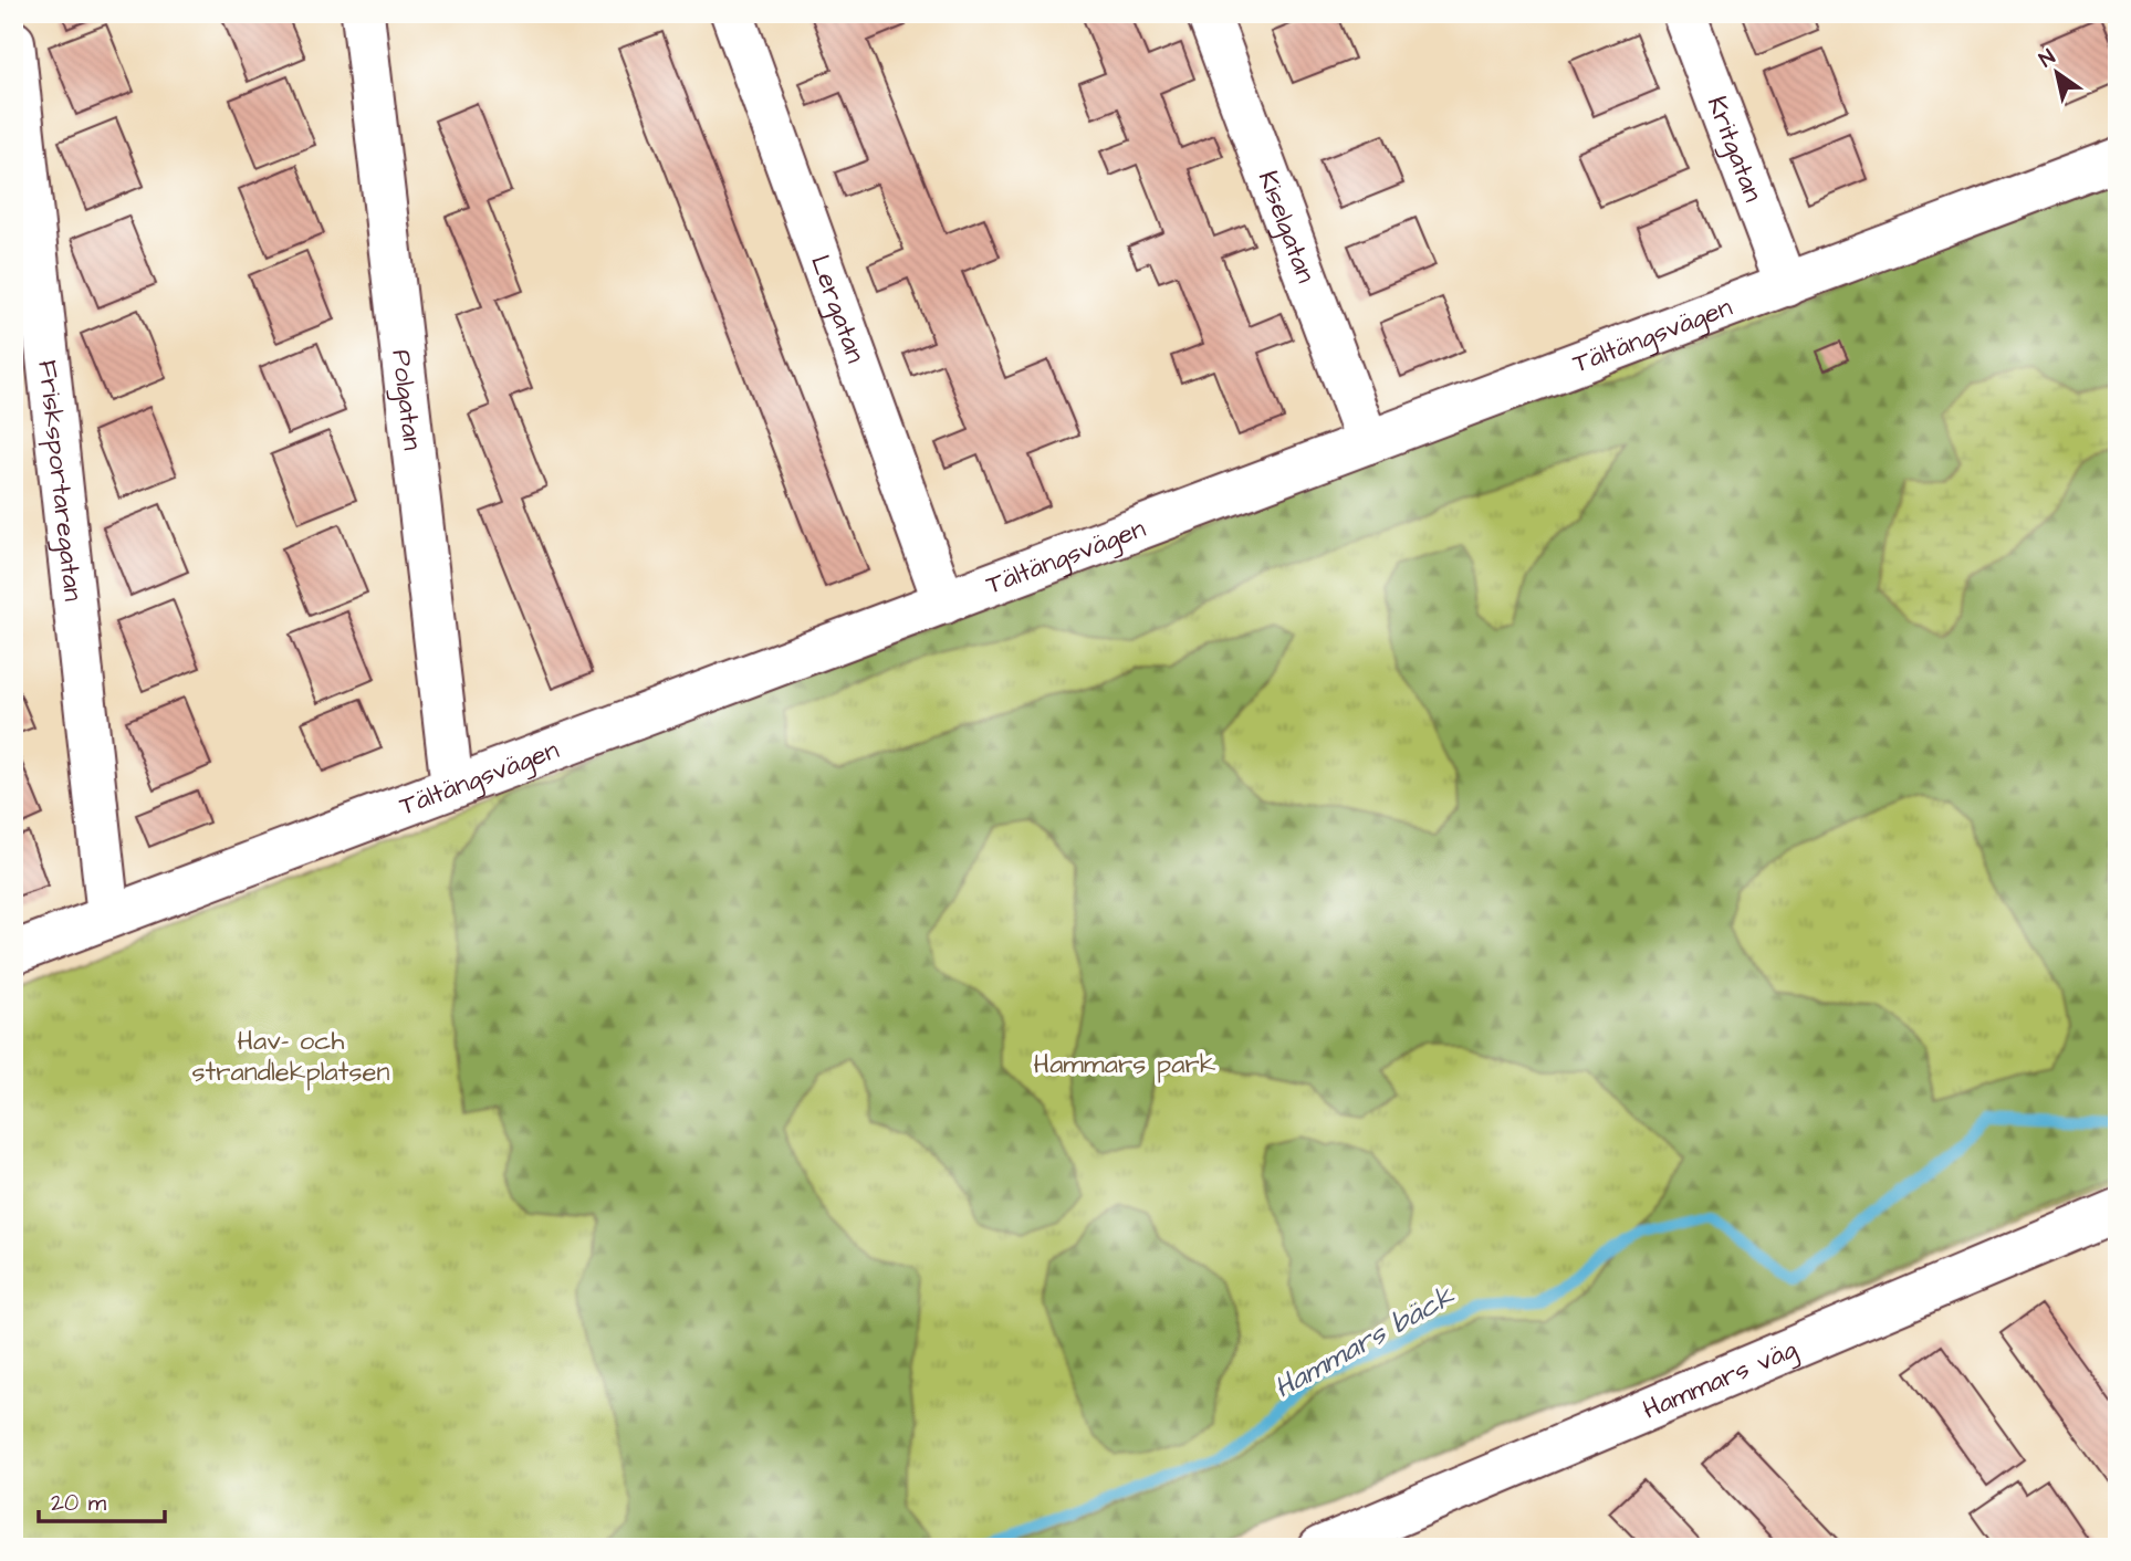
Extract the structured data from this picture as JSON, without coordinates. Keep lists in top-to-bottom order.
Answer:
{
  "streets": {
    "street": [
      "Kritgatan",
      "Kiselgatan",
      "Lergatan",
      "Tältängsvägen",
      "Polgatan",
      "Frisksportaregatan",
      "Hammars väg"
    ]
  },
  "crossings": [
    ["Kritgatan", "Tältängsvägen"],
    ["Kiselgatan", "Tältängsvägen"],
    ["Lergatan", "Tältängsvägen"],
    ["Tältängsvägen", "Polgatan"],
    ["Tältängsvägen", "Frisksportaregatan"]
  ],
  "water": ["Hammars bäck"],
  "parks": ["Hav- och strandlekplatsen", "Hammars park"],
  "scale_bar": "20 m",
  "north": "top left"
}
